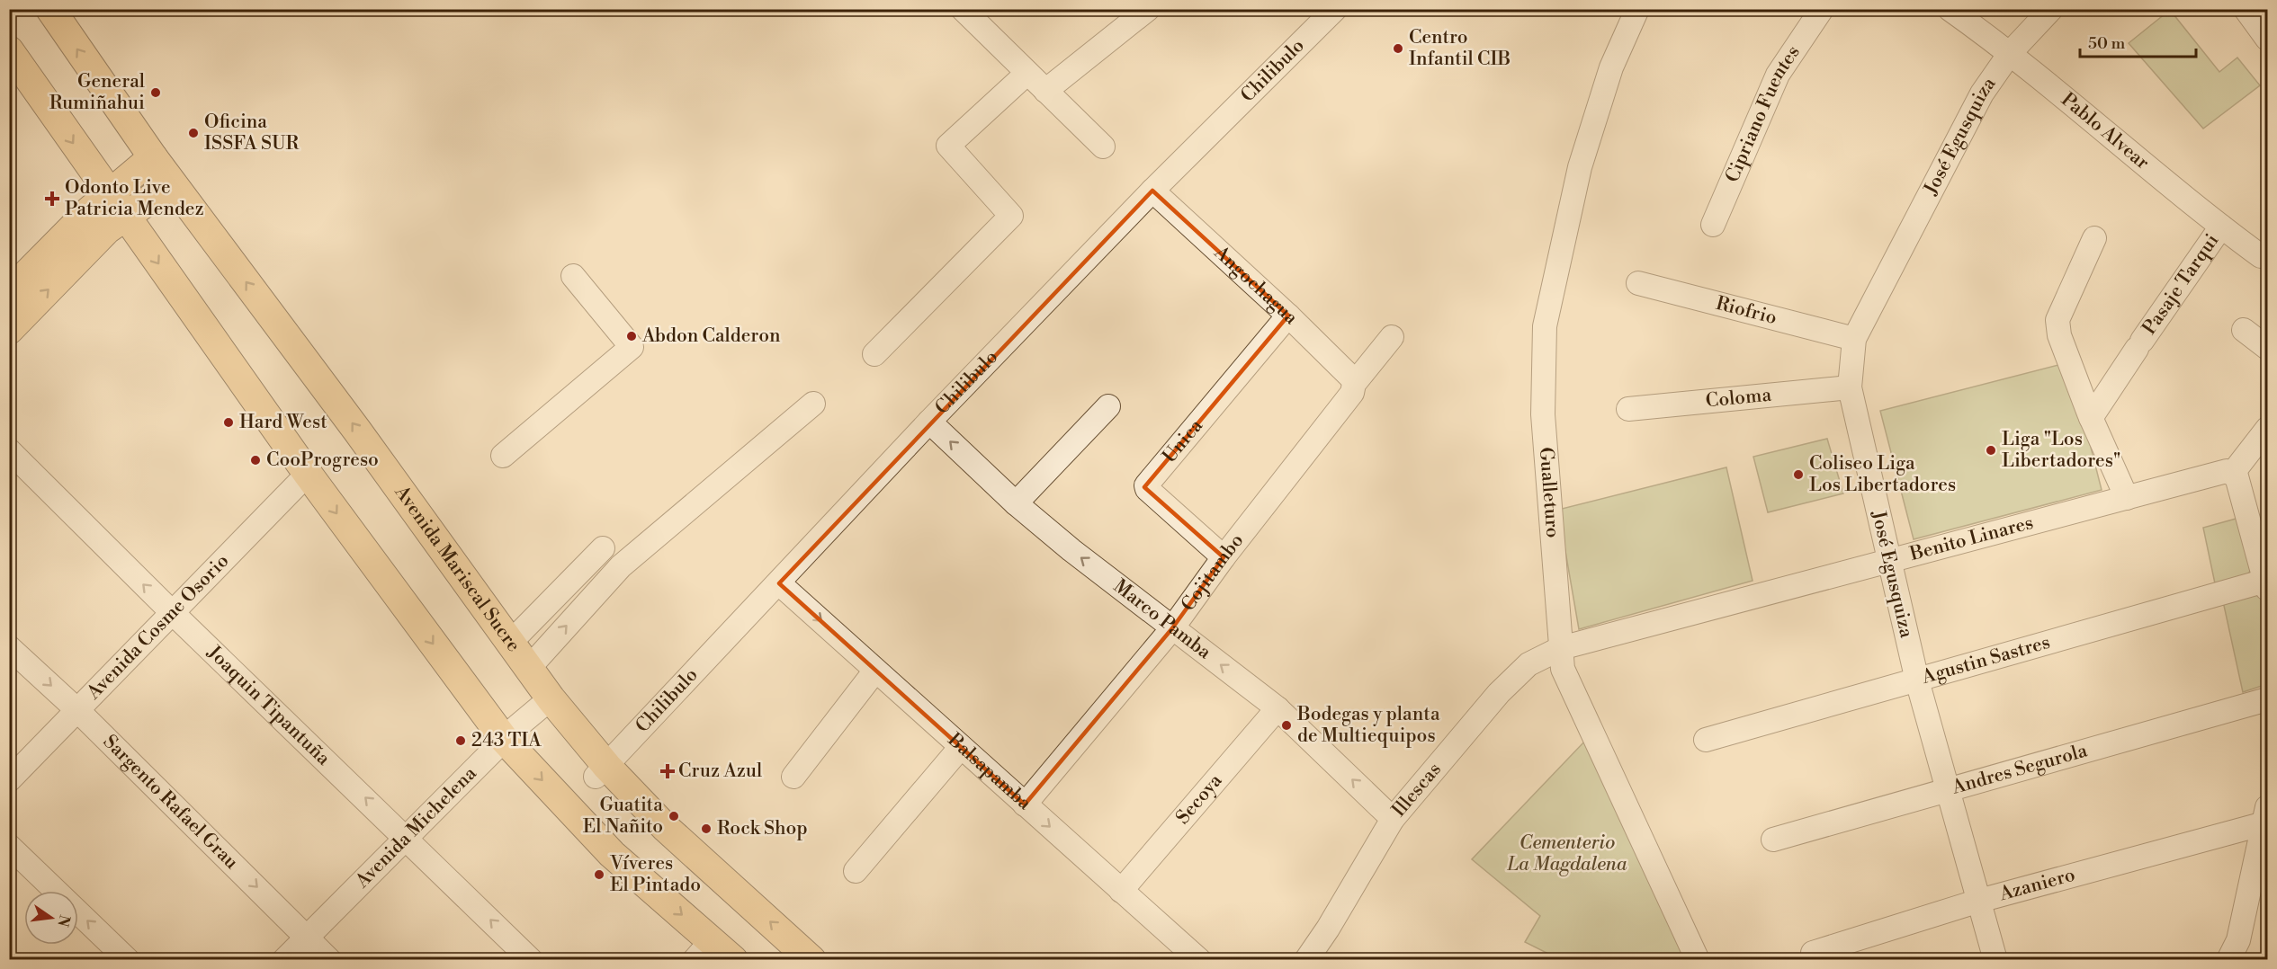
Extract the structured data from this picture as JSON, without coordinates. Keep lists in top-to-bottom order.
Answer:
{
  "streets": {
    "main road": ["Avenida Mariscal Sucre"],
    "street": [
      "Chilibulo",
      "Cipriano Fuentes",
      "Pablo Alvear",
      "José Egusquiza",
      "Pasaje Tarqui",
      "Angochagua",
      "Riofrio",
      "Coloma",
      "Unica",
      "Gualleturo",
      "Benito Linares",
      "Cojitambo",
      "Marco Pamba",
      "Avenida Cosme Osorio",
      "Agustin Sastres",
      "Joaquin Tipantuña",
      "Andres Segurola",
      "Balsapamba",
      "Illescas",
      "Secoya",
      "Sargento Rafael Grau",
      "Avenida Michelena",
      "Azaniero"
    ]
  },
  "crossings": [
    ["Chilibulo", "Angochagua"],
    ["Chilibulo", "Avenida Mariscal Sucre"],
    ["Chilibulo", "Marco Pamba"],
    ["Chilibulo", "Balsapamba"],
    ["Pablo Alvear", "José Egusquiza"],
    ["Pablo Alvear", "Pasaje Tarqui"],
    ["José Egusquiza", "Riofrio"],
    ["José Egusquiza", "Coloma"],
    ["José Egusquiza", "Benito Linares"],
    ["José Egusquiza", "Agustin Sastres"],
    ["José Egusquiza", "Andres Segurola"],
    ["José Egusquiza", "Azaniero"],
    ["Angochagua", "Unica"],
    ["Angochagua", "Cojitambo"],
    ["Unica", "Cojitambo"],
    ["Gualleturo", "Benito Linares"],
    ["Gualleturo", "Illescas"],
    ["Benito Linares", "Illescas"],
    ["Avenida Mariscal Sucre", "Avenida Michelena"],
    ["Cojitambo", "Marco Pamba"],
    ["Cojitambo", "Balsapamba"],
    ["Marco Pamba", "Illescas"],
    ["Marco Pamba", "Secoya"],
    ["Avenida Cosme Osorio", "Joaquin Tipantuña"],
    ["Avenida Cosme Osorio", "Sargento Rafael Grau"],
    ["Joaquin Tipantuña", "Avenida Michelena"],
    ["Balsapamba", "Secoya"],
    ["Sargento Rafael Grau", "Avenida Michelena"]
  ],
  "one_way": ["Marco Pamba", "Joaquin Tipantuña", "Balsapamba"],
  "parks": ["Cementerio La Magdalena"],
  "places": {
    "other": [
      "Centro Infantil CIB",
      "General Rumiñahui",
      "Oficina ISSFA SUR",
      "Abdon Calderon",
      "Hard West",
      "Liga \"Los Libertadores\"",
      "CooProgreso",
      "Coliseo Liga Los Libertadores",
      "Bodegas y planta de Multiequipos",
      "243 TIA",
      "Guatita El Nañito",
      "Rock Shop",
      "Víveres El Pintado"
    ],
    "health": ["Odonto Live Patricia Mendez", "Cruz Azul"]
  },
  "scale_bar": "50 m",
  "north": "right"
}
